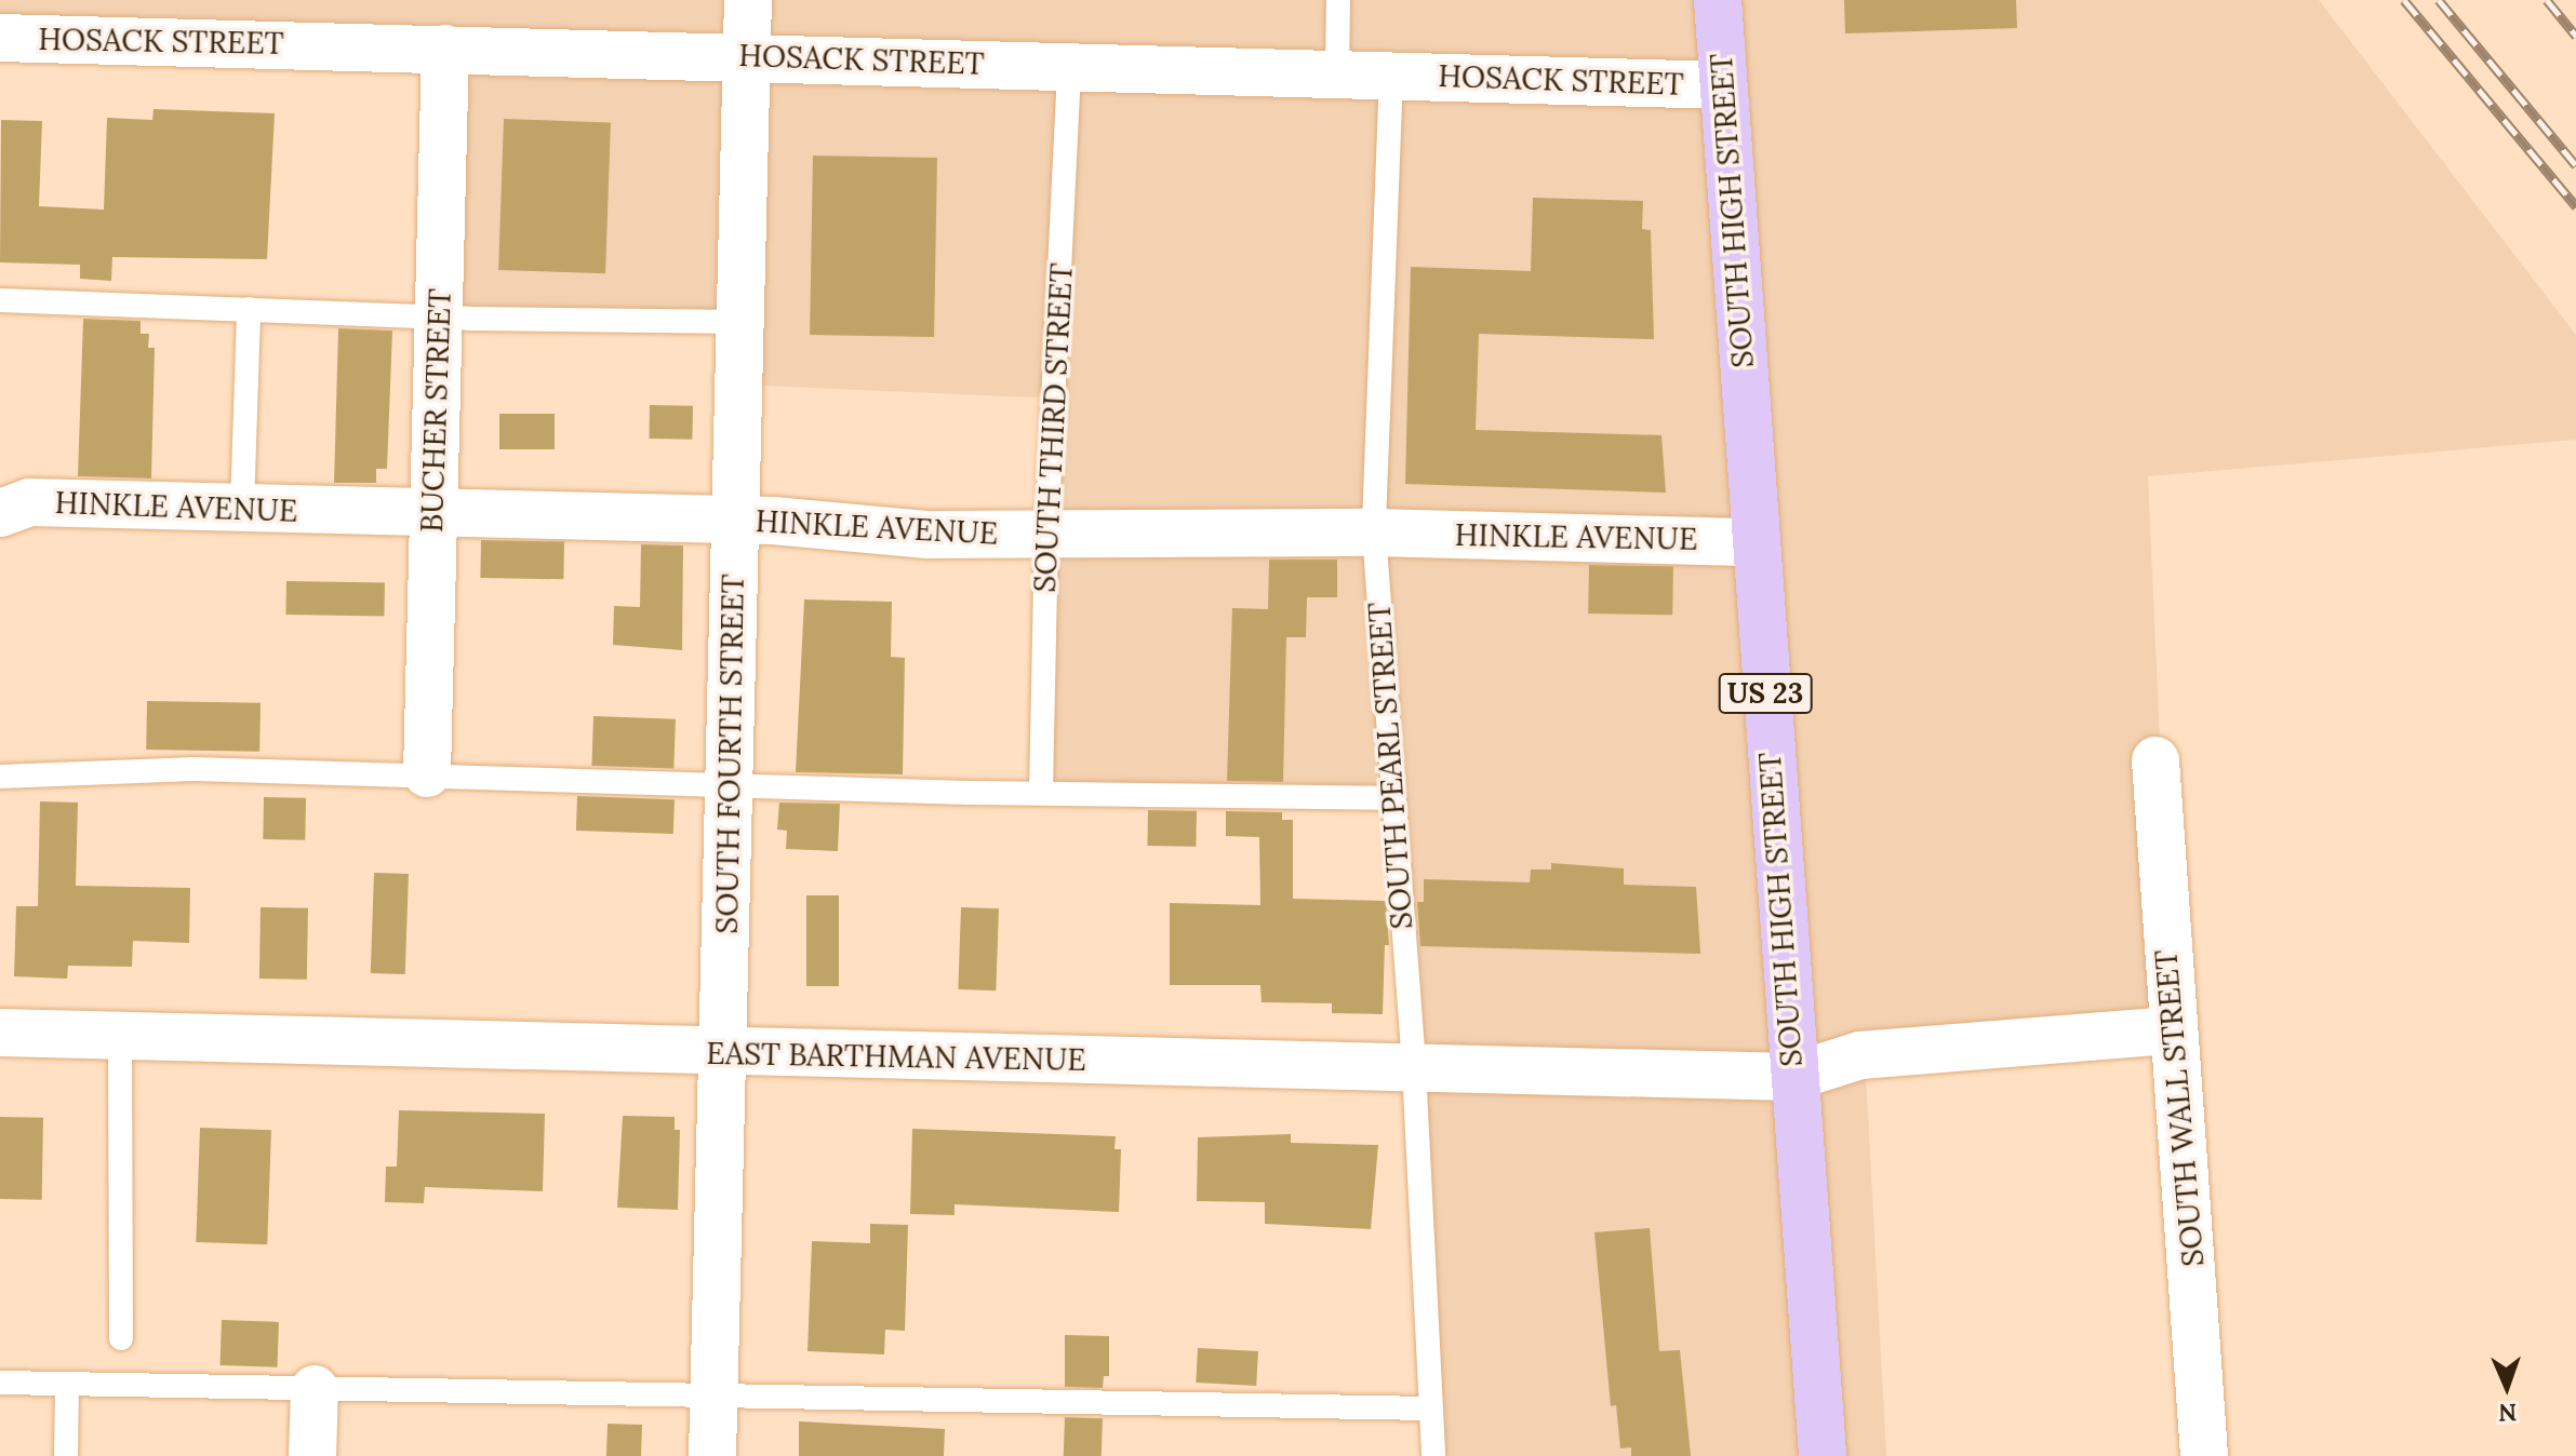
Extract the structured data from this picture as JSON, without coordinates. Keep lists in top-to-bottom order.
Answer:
{
  "streets": {
    "main road": ["SOUTH HIGH STREET", "US 23"],
    "street": [
      "HOSACK STREET",
      "BUCHER STREET",
      "HINKLE AVENUE",
      "SOUTH FOURTH STREET",
      "EAST BARTHMAN AVENUE",
      "SOUTH WALL STREET"
    ],
    "lane": ["SOUTH THIRD STREET", "SOUTH PEARL STREET"]
  },
  "crossings": [
    ["HOSACK STREET", "SOUTH HIGH STREET"],
    ["HOSACK STREET", "BUCHER STREET"],
    ["HOSACK STREET", "SOUTH THIRD STREET"],
    ["HOSACK STREET", "SOUTH FOURTH STREET"],
    ["HOSACK STREET", "SOUTH PEARL STREET"],
    ["SOUTH HIGH STREET", "HINKLE AVENUE"],
    ["SOUTH HIGH STREET", "EAST BARTHMAN AVENUE"],
    ["BUCHER STREET", "HINKLE AVENUE"],
    ["SOUTH THIRD STREET", "HINKLE AVENUE"],
    ["HINKLE AVENUE", "SOUTH FOURTH STREET"],
    ["HINKLE AVENUE", "SOUTH PEARL STREET"],
    ["SOUTH FOURTH STREET", "EAST BARTHMAN AVENUE"],
    ["SOUTH PEARL STREET", "EAST BARTHMAN AVENUE"],
    ["EAST BARTHMAN AVENUE", "SOUTH WALL STREET"]
  ],
  "north": "bottom"
}
